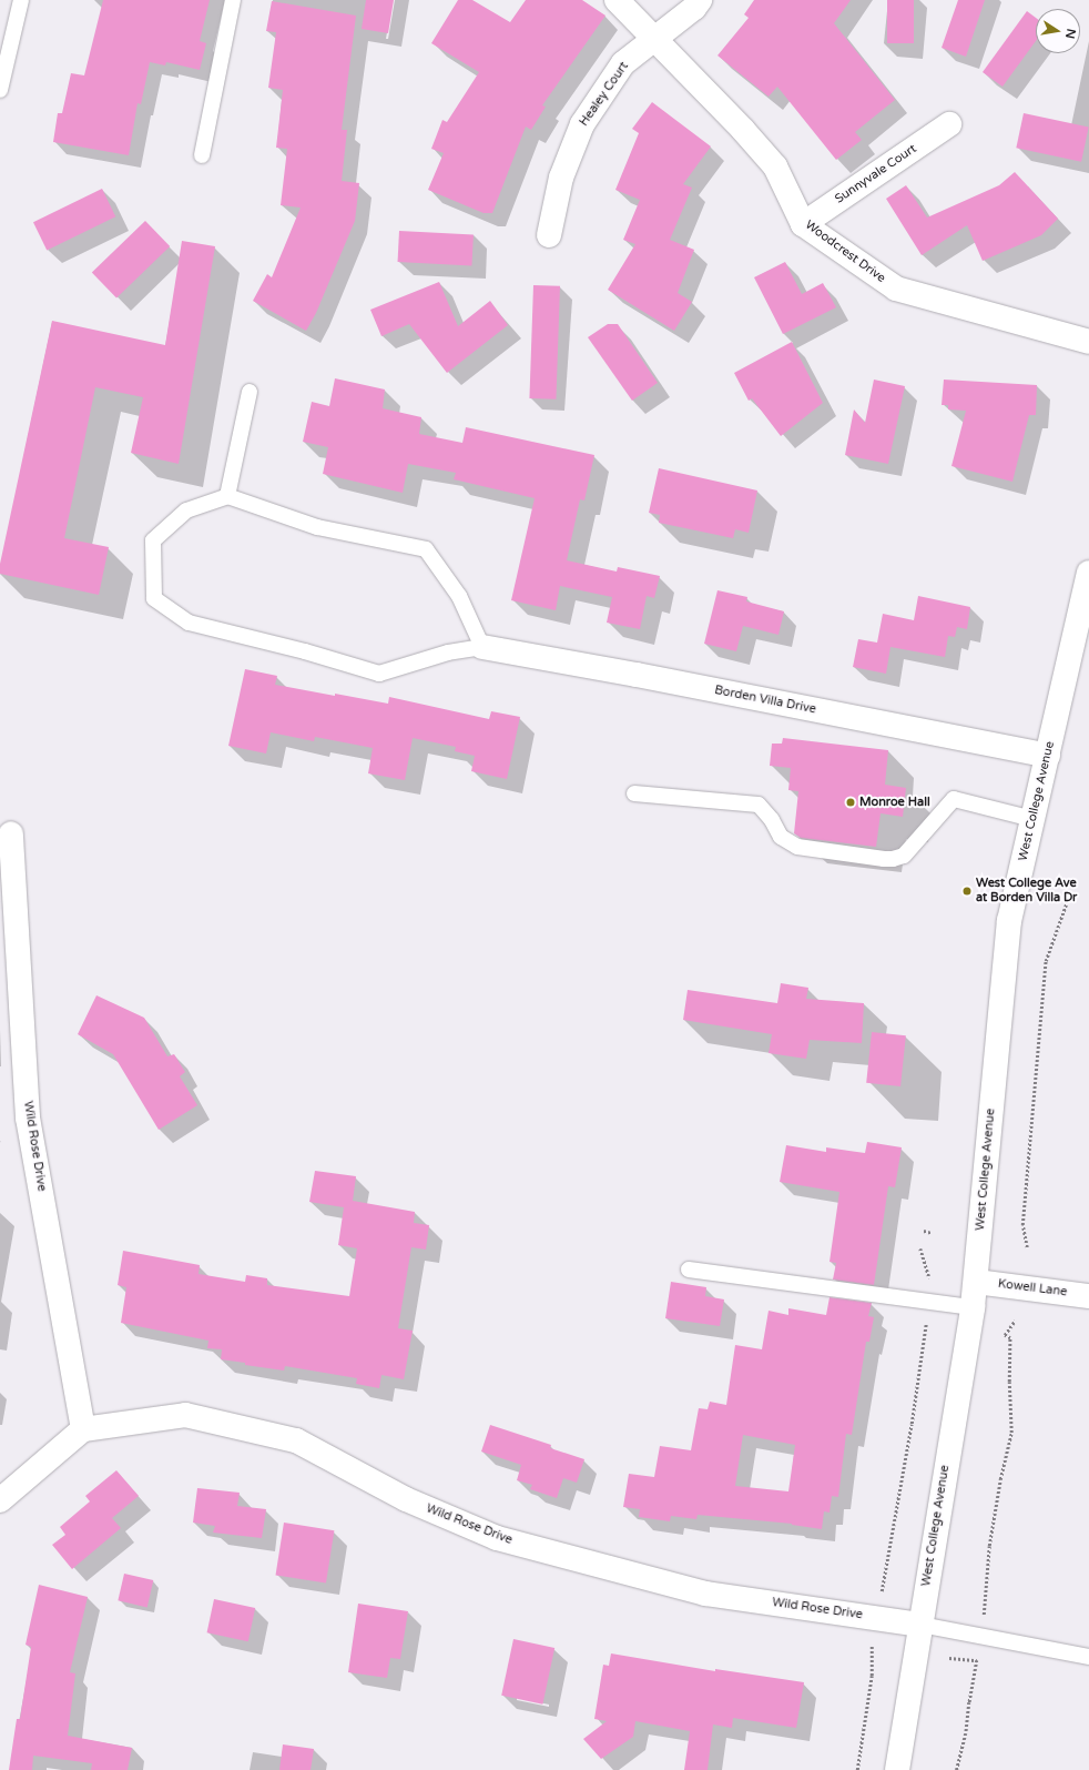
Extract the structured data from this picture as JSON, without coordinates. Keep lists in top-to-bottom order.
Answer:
{
  "streets": {
    "street": [
      "Healey Court",
      "Sunnyvale Court",
      "Woodcrest Drive",
      "Borden Villa Drive",
      "West College Avenue",
      "Wild Rose Drive",
      "Kowell Lane"
    ]
  },
  "crossings": [
    ["Healey Court", "Woodcrest Drive"],
    ["Sunnyvale Court", "Woodcrest Drive"],
    ["Borden Villa Drive", "West College Avenue"],
    ["West College Avenue", "Wild Rose Drive"],
    ["West College Avenue", "Kowell Lane"]
  ],
  "places": ["Monroe Hall", "West College Ave at Borden Villa Dr"],
  "north": "right"
}
